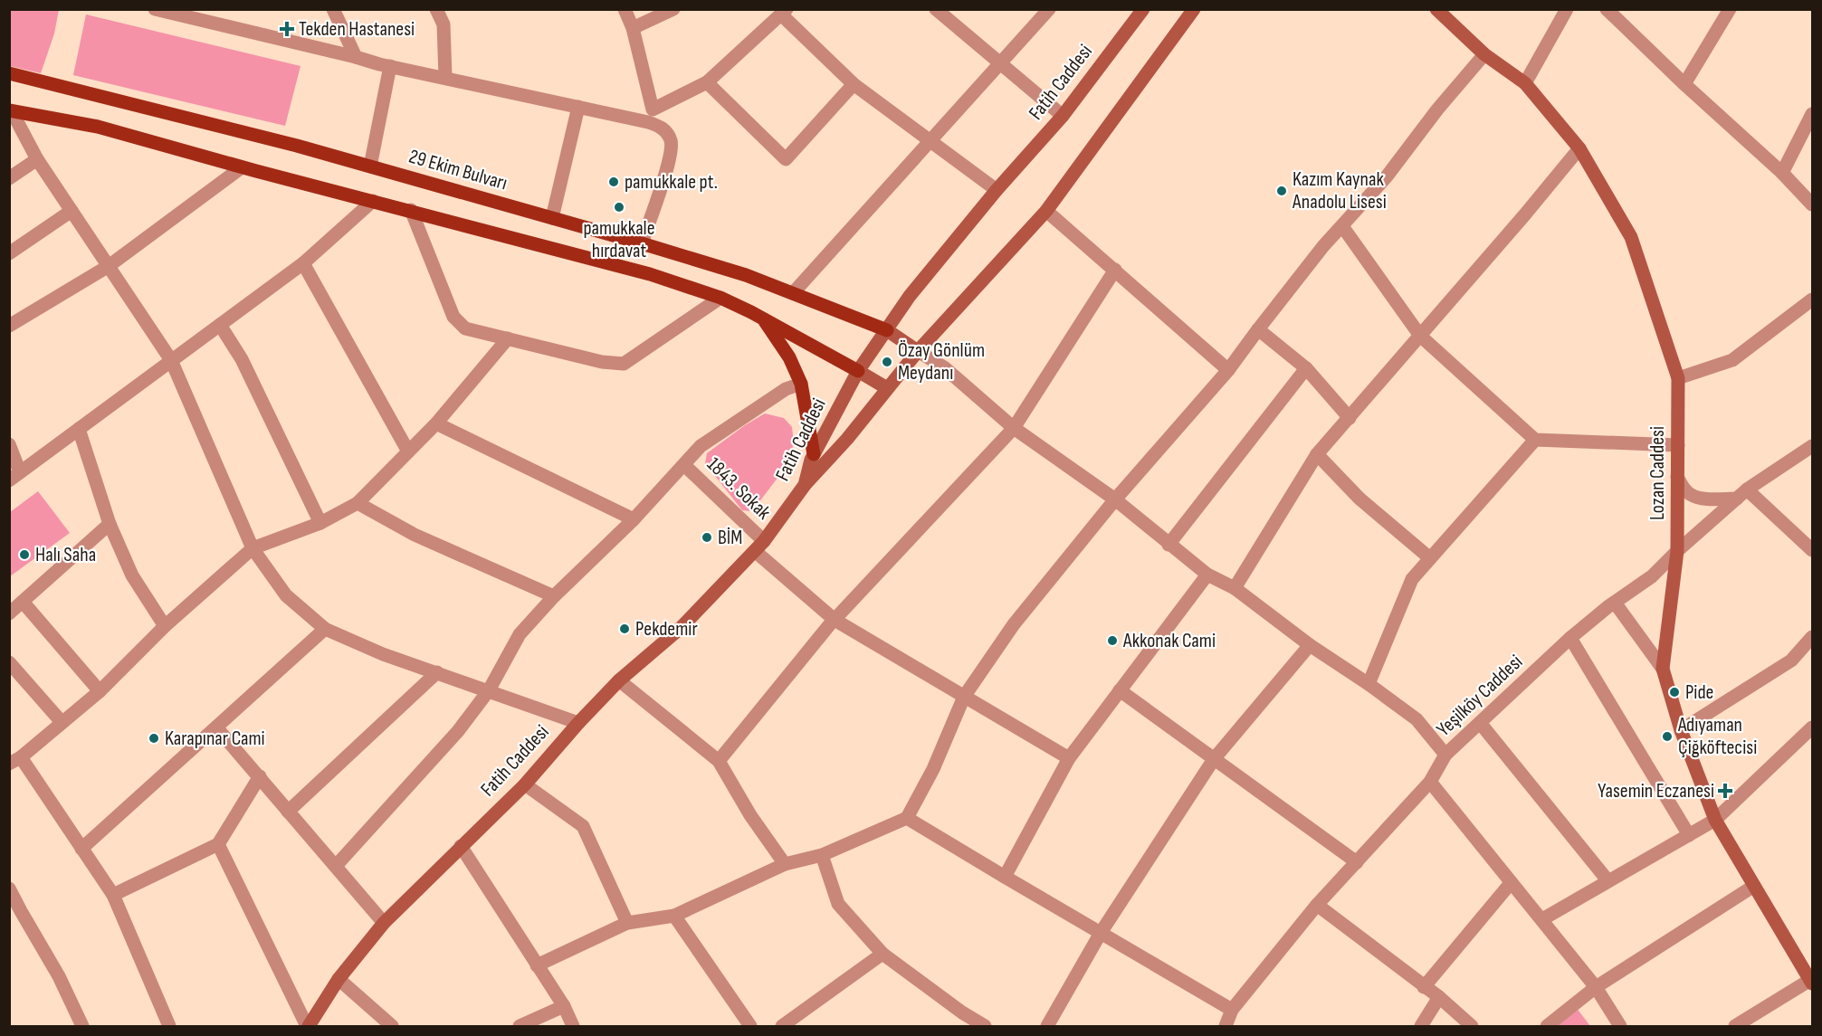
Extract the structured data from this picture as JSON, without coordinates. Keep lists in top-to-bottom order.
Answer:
{
  "streets": {
    "main road": ["Fatih Caddesi", "29 Ekim Bulvarı", "Lozan Caddesi"],
    "street": ["1843. Sokak", "Yeşilköy Caddesi"]
  },
  "crossings": [
    ["Fatih Caddesi", "29 Ekim Bulvarı"],
    ["Fatih Caddesi", "1843. Sokak"],
    ["Lozan Caddesi", "Yeşilköy Caddesi"]
  ],
  "places": {
    "health": ["Tekden Hastanesi", "Yasemin Eczanesi"],
    "other": [
      "pamukkale pt.",
      "Kazım Kaynak Anadolu Lisesi",
      "pamukkale hırdavat",
      "Özay Gönlüm Meydanı",
      "BİM",
      "Halı Saha",
      "Pekdemir",
      "Akkonak Cami",
      "Pide",
      "Adıyaman Çiğköftecisi",
      "Karapınar Cami"
    ]
  }
}
